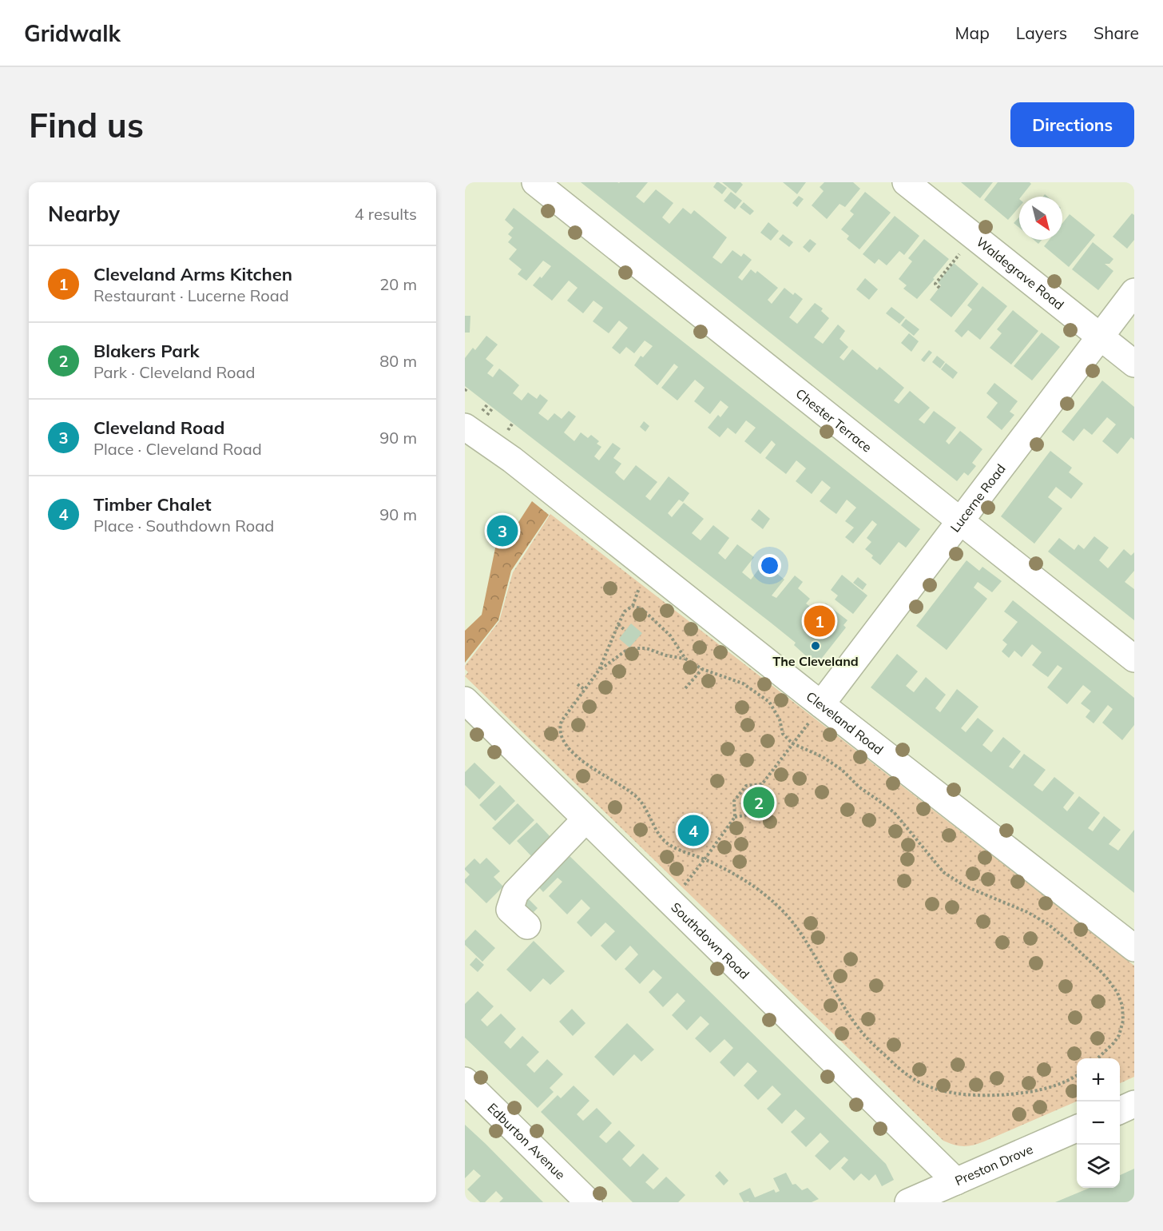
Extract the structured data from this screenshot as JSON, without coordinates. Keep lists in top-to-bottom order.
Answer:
{
  "streets": {
    "street": [
      "Waldegrave Road",
      "Chester Terrace",
      "Lucerne Road",
      "Cleveland Road",
      "Southdown Road",
      "Edburton Avenue",
      "Preston Drove"
    ]
  },
  "crossings": [
    ["Waldegrave Road", "Lucerne Road"],
    ["Chester Terrace", "Lucerne Road"],
    ["Lucerne Road", "Cleveland Road"],
    ["Southdown Road", "Preston Drove"]
  ],
  "places": ["The Cleveland"],
  "north": "bottom right",
  "page": {
    "header": "Gridwalk",
    "nav": ["Map", "Layers", "Share"],
    "buttons": "Directions",
    "title": "Find us",
    "heading": ["Nearby", "4 results"],
    "list": [
      {
        "mark": "1",
        "name": "Cleveland Arms Kitchen",
        "note": "Restaurant · Lucerne Road",
        "value": "20 m"
      },
      {
        "mark": "2",
        "name": "Blakers Park",
        "note": "Park · Cleveland Road",
        "value": "80 m"
      },
      {
        "mark": "3",
        "name": "Cleveland Road",
        "note": "Place · Cleveland Road",
        "value": "90 m"
      },
      {
        "mark": "4",
        "name": "Timber Chalet",
        "note": "Place · Southdown Road",
        "value": "90 m"
      }
    ],
    "pins": [
      "3",
      "1",
      "2",
      "4"
    ],
    "map_buttons": ["+", "−"]
  }
}
